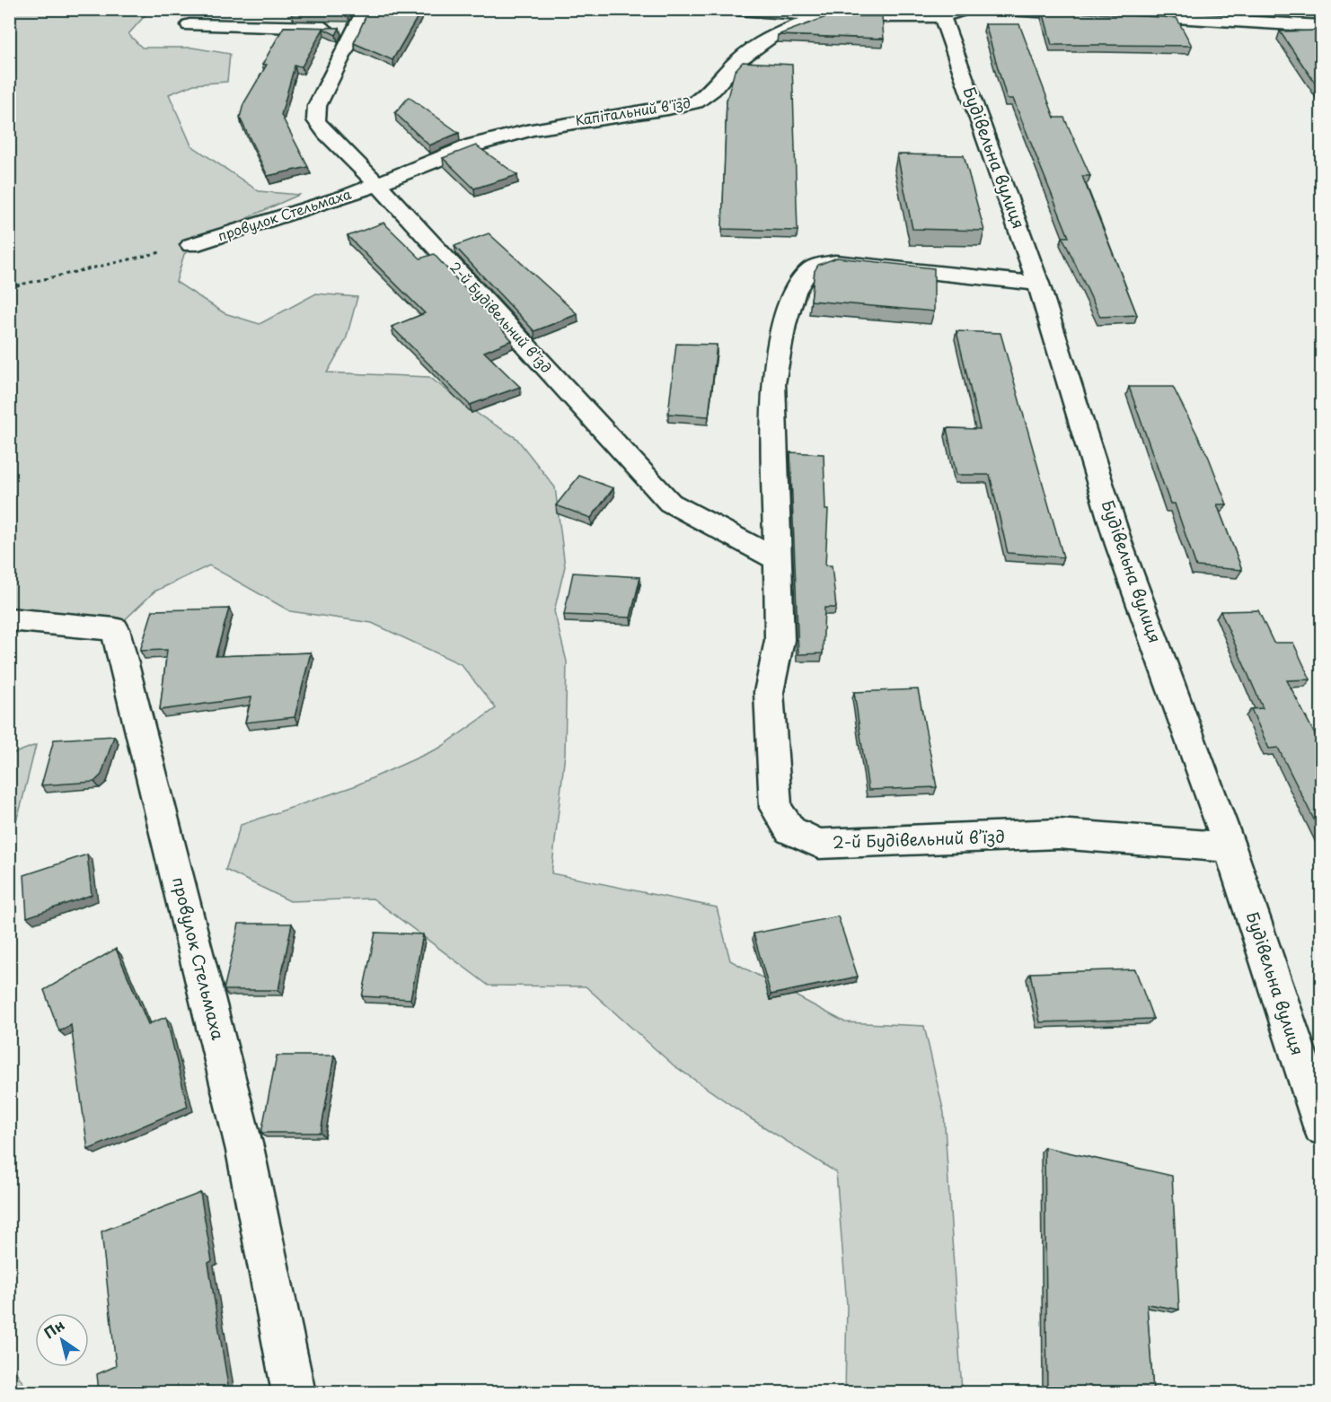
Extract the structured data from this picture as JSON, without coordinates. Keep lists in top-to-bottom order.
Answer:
{
  "streets": {
    "street": [
      "Капітальний в'їзд",
      "Будівельна вулиця",
      "провулок Стельмаха",
      "2-й Будівельний в’їзд"
    ]
  },
  "crossings": [
    ["Капітальний в'їзд", "Будівельна вулиця"],
    ["Капітальний в'їзд", "провулок Стельмаха"],
    ["Капітальний в'їзд", "2-й Будівельний в’їзд"],
    ["Будівельна вулиця", "2-й Будівельний в’їзд"],
    ["провулок Стельмаха", "2-й Будівельний в’їзд"]
  ],
  "north": "top left"
}
